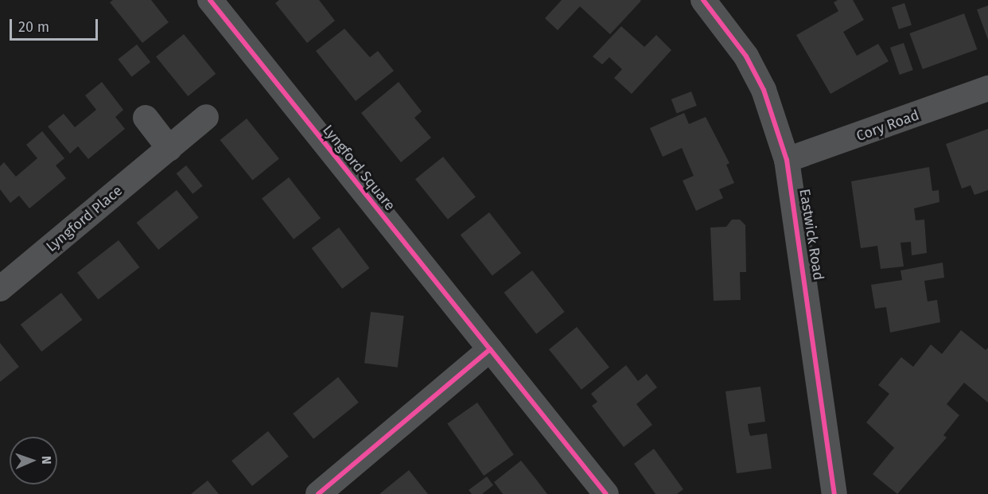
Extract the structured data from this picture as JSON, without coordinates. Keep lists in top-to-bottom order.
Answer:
{
  "streets": {
    "street": [
      "Cory Road",
      "Lyngford Square",
      "Lyngford Place",
      "Eastwick Road"
    ]
  },
  "crossings": [
    ["Cory Road", "Eastwick Road"]
  ],
  "scale_bar": "20 m",
  "north": "right"
}
